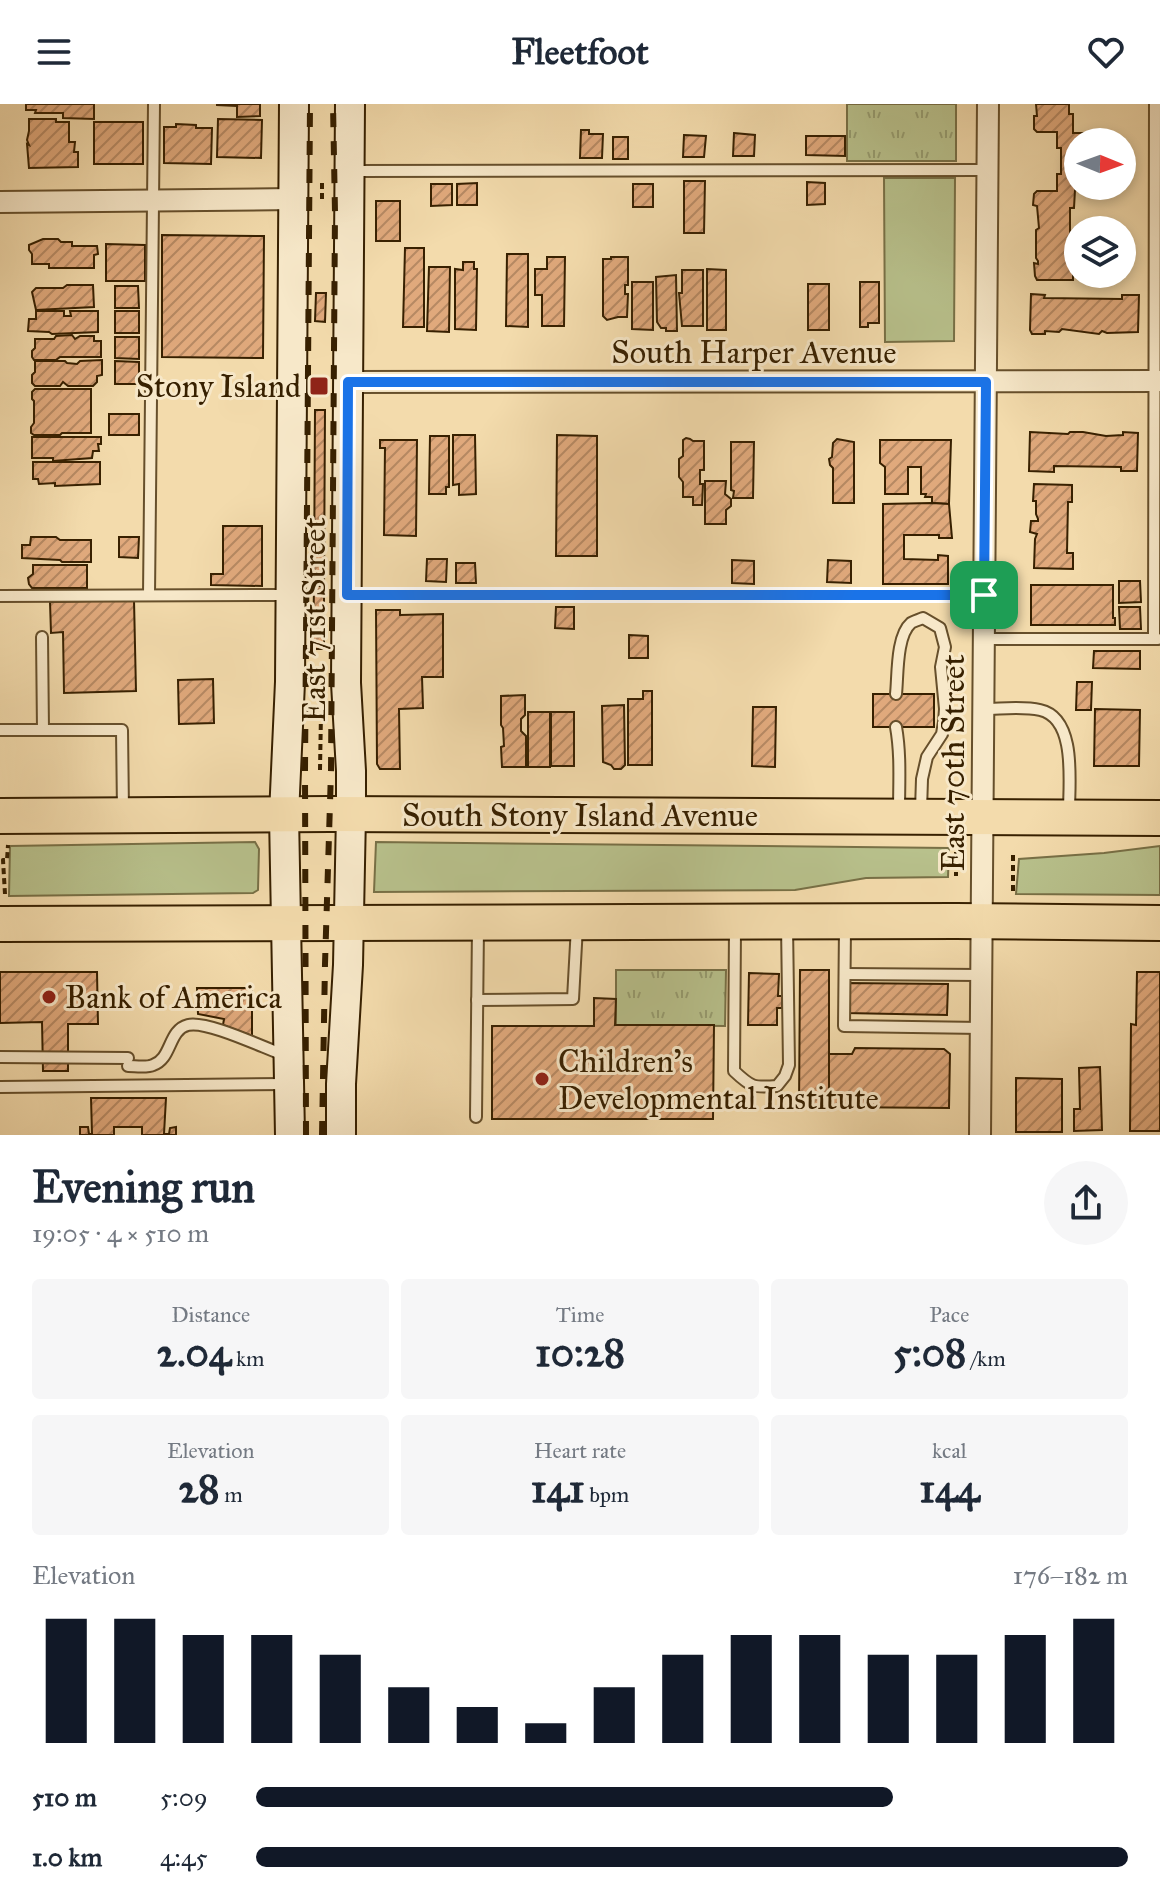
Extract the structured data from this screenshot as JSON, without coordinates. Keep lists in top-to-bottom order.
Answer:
{
  "streets": {
    "highway": ["South Stony Island Avenue"],
    "main road": ["East 71st Street"],
    "street": ["South Harper Avenue", "East 70th Street"]
  },
  "crossings": [
    ["South Harper Avenue", "East 71st Street"],
    ["South Harper Avenue", "East 70th Street"],
    ["East 71st Street", "South Stony Island Avenue"],
    ["East 70th Street", "South Stony Island Avenue"]
  ],
  "places": {
    "transit": ["Stony Island"],
    "other": ["Bank of America", "Children's Developmental Institute"]
  },
  "north": "right",
  "page": {
    "header": "Fleetfoot",
    "heading": ["Evening run", "19:05 · 4 × 510 m"],
    "stats": [
      ["Distance", "2.04 km"],
      ["Time", "10:28"],
      ["Pace", "5:08 /km"],
      ["Elevation", "28 m"],
      ["Heart rate", "141 bpm"],
      ["kcal", "144"]
    ],
    "chart": ["Elevation", "176–182 m"],
    "list": [
      {
        "name": "510 m",
        "note": "5:09"
      },
      {
        "name": "1.0 km",
        "note": "4:45"
      }
    ]
  }
}
